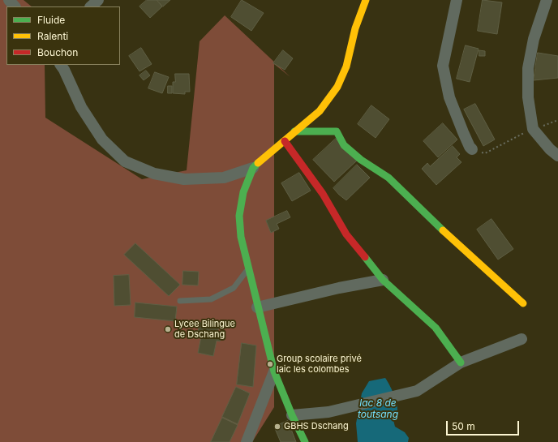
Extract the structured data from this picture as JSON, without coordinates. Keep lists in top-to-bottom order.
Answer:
{
  "water": ["lac 8 de toutsang"],
  "places": ["Lycee Bilingue de Dschang", "Group scolaire privé laic les colombes", "GBHS Dschang"],
  "legend": ["Fluide", "Ralenti", "Bouchon"],
  "scale_bar": "50 m"
}
